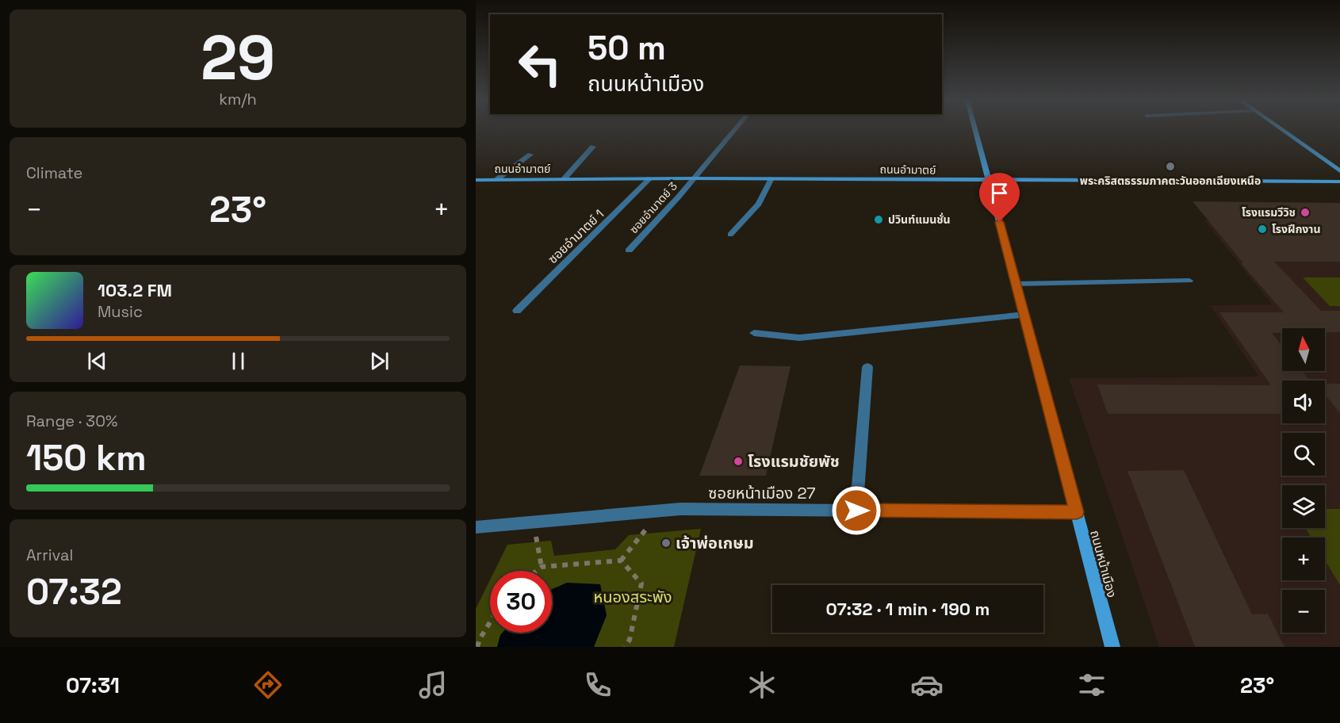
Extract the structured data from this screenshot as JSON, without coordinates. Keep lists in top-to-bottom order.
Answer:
{
  "streets": {
    "street": [
      "ถนนอำมาตย์",
      "ซอยอำมาตย์ 3",
      "ซอยอำมาตย์ 1",
      "ซอยหน้าเมือง 27",
      "ถนนหน้าเมือง"
    ]
  },
  "crossings": [
    ["ถนนอำมาตย์", "ซอยอำมาตย์ 3"],
    ["ถนนอำมาตย์", "ซอยอำมาตย์ 1"],
    ["ถนนอำมาตย์", "ถนนหน้าเมือง"],
    ["ซอยหน้าเมือง 27", "ถนนหน้าเมือง"]
  ],
  "parks": ["หนองสระพัง"],
  "places": [
    "พระคริสตธรรมภาคตะวันออกเฉียงเหนือ",
    "โรงแรมวีวิช",
    "ปวินท์แมนชั่น",
    "โรงฝึกงาน",
    "โรงแรมชัยพัช",
    "เจ้าพ่อเกษม"
  ],
  "north": "top",
  "page": {
    "tile": [
      ["29", "km/h"],
      "Climate",
      ["Range · 30%", "150 km"],
      ["Arrival", "07:32"]
    ],
    "turn": ["50 m", "ถนนหน้าเมือง"],
    "heat": ["−", "23°", "+"],
    "song": ["103.2 FM", "Music"],
    "map_buttons": ["+", "−"],
    "limit": "30",
    "trip": "07:32 · 1 min · 190 m",
    "tabs": ["07:31", "23°"]
  }
}
